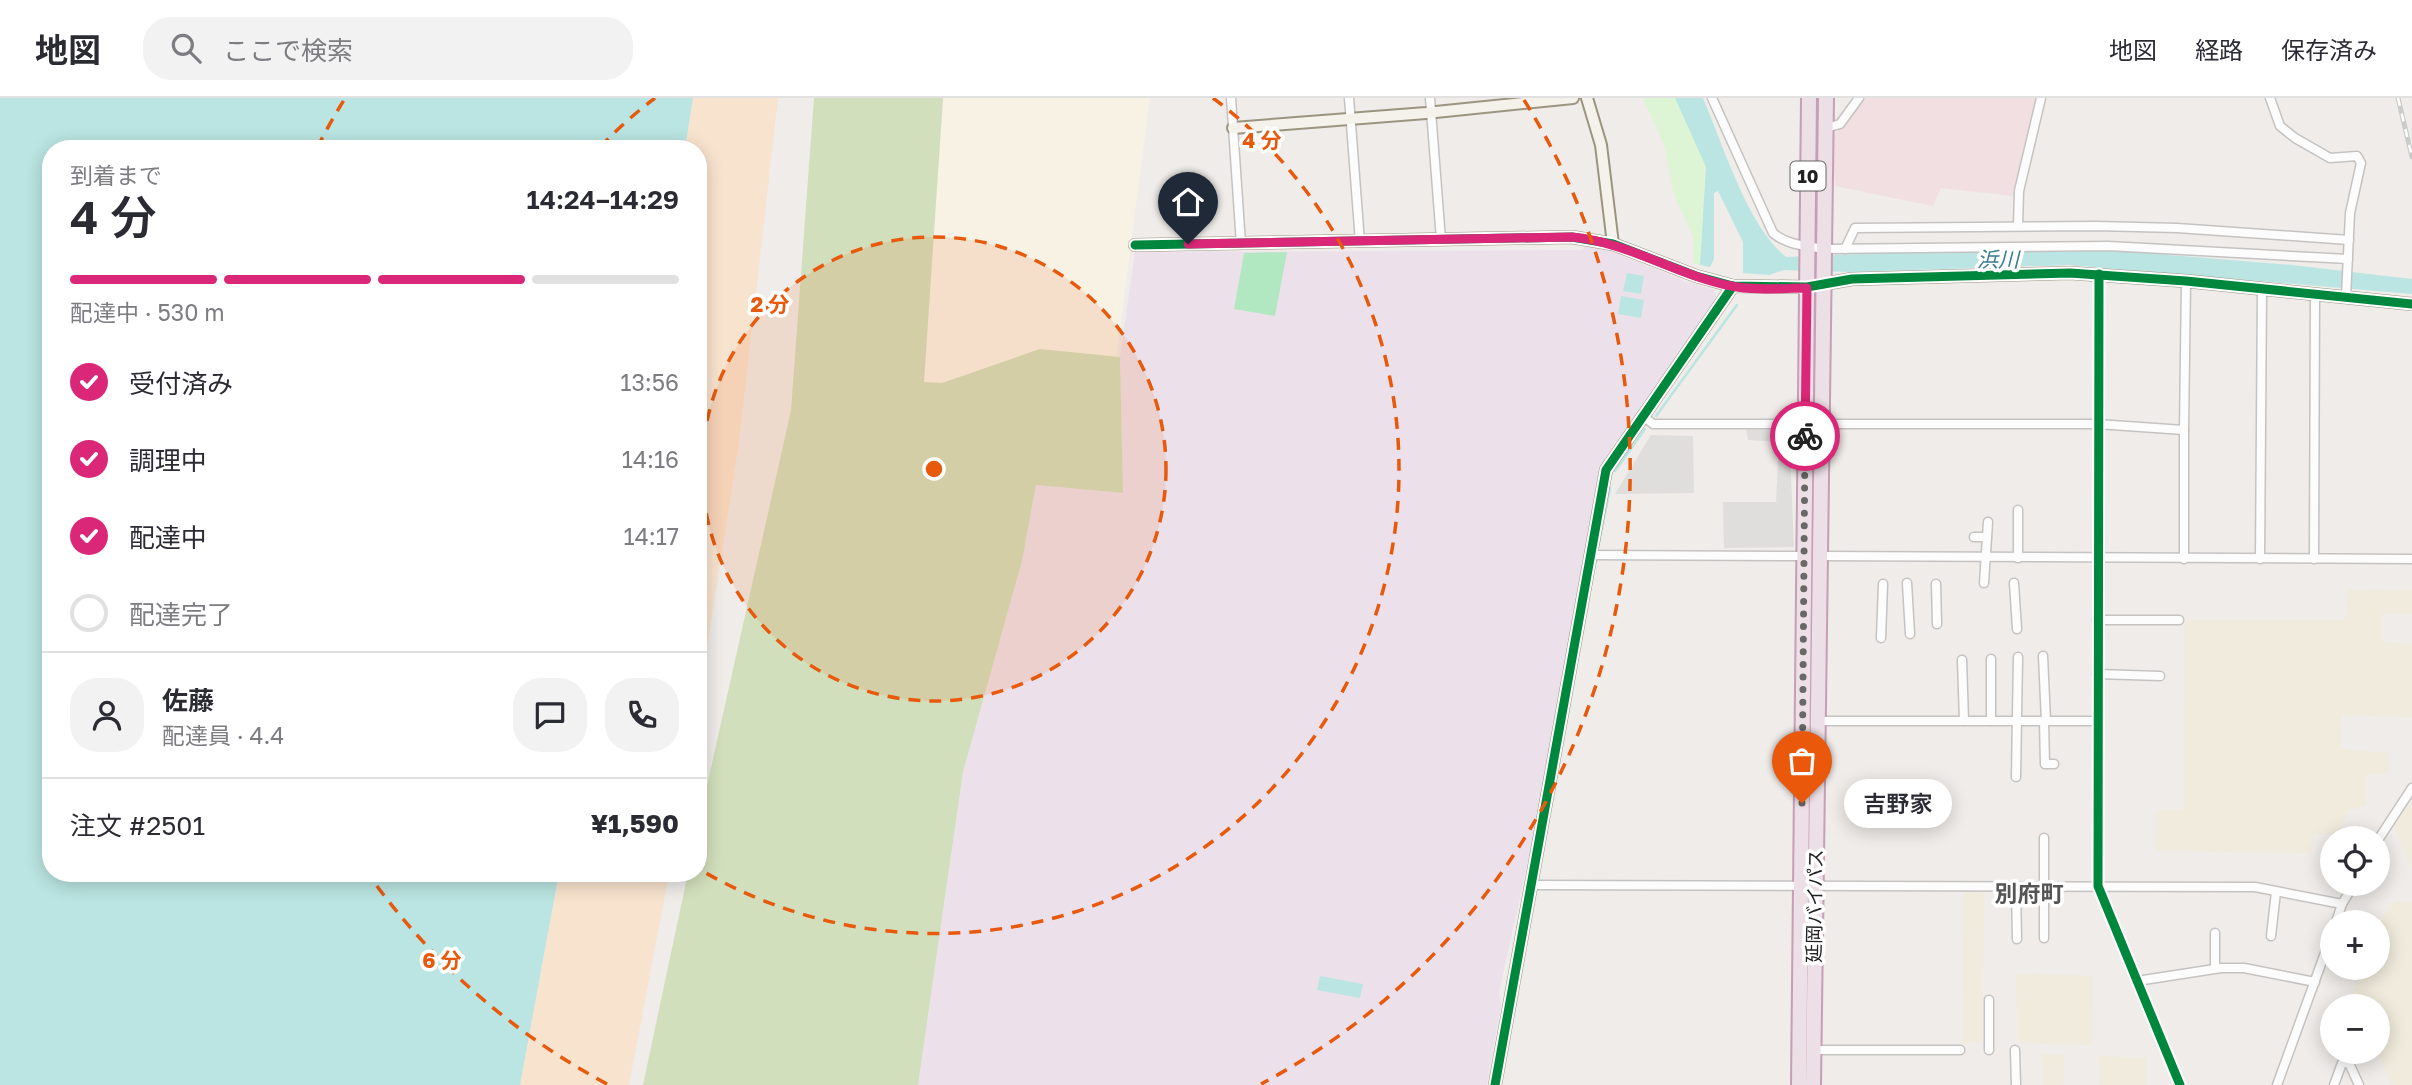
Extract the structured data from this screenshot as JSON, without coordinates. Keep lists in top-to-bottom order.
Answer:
{
  "streets": {
    "highway": ["10", "延岡バイパス"]
  },
  "districts": ["別府町"],
  "water": ["浜川"],
  "places": ["吉野家"],
  "page": {
    "header": "地図",
    "search": "ここで検索",
    "nav": ["地図", "経路", "保存済み"],
    "heading": ["4 分", "到着まで", "14:24–14:29"],
    "panel": [
      "佐藤",
      "配達員 · 4.4",
      "注文 #2501",
      "¥1,590"
    ],
    "bar": "配達中 · 530 m",
    "list": [
      ["受付済み", "13:56"],
      ["調理中", "14:16"],
      ["配達中", "14:17"],
      "配達完了"
    ],
    "bubble": "吉野家",
    "map_buttons": ["+", "−"]
  },
  "rings": ["4 分", "2 分", "6 分"]
}
